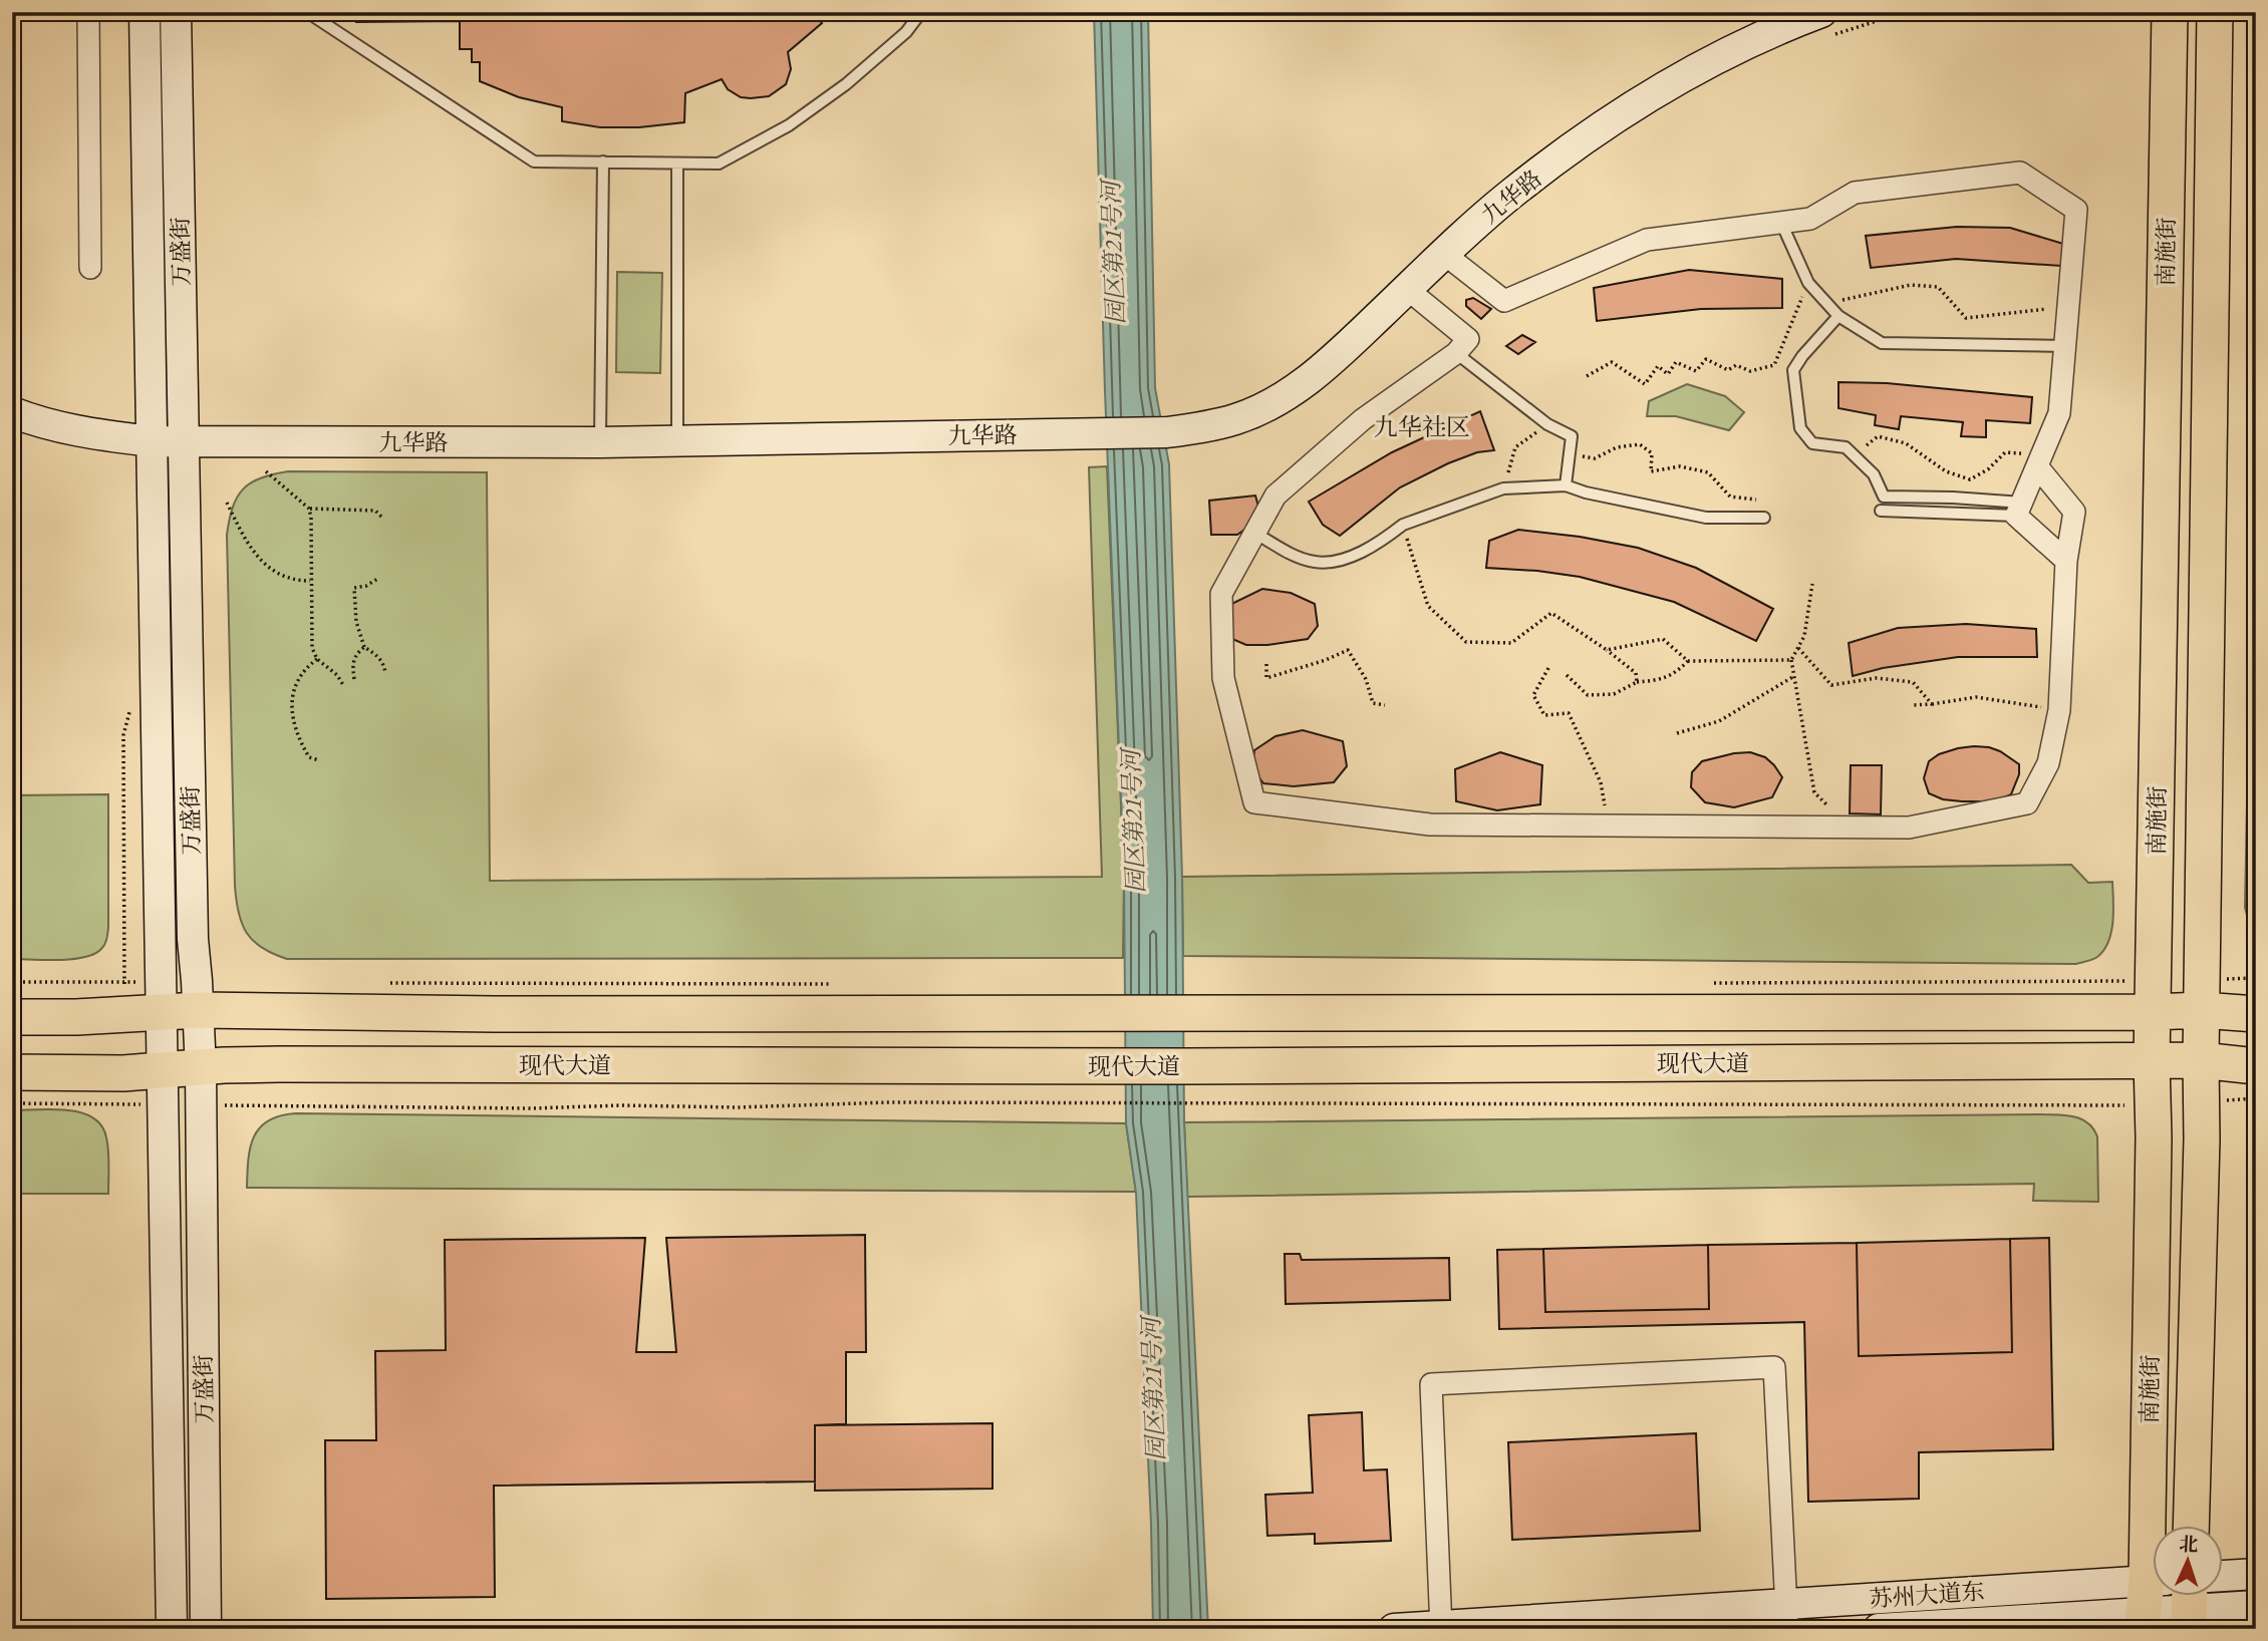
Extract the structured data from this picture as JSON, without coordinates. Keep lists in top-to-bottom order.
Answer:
{
  "streets": {
    "main road": [
      "九华路",
      "万盛街",
      "南施街",
      "现代大道",
      "苏州大道东"
    ]
  },
  "crossings": [
    ["九华路", "万盛街"],
    ["万盛街", "现代大道"],
    ["南施街", "现代大道"],
    ["南施街", "苏州大道东"]
  ],
  "districts": ["九华社区"],
  "water": ["园区第21号河"],
  "north": "top"
}
